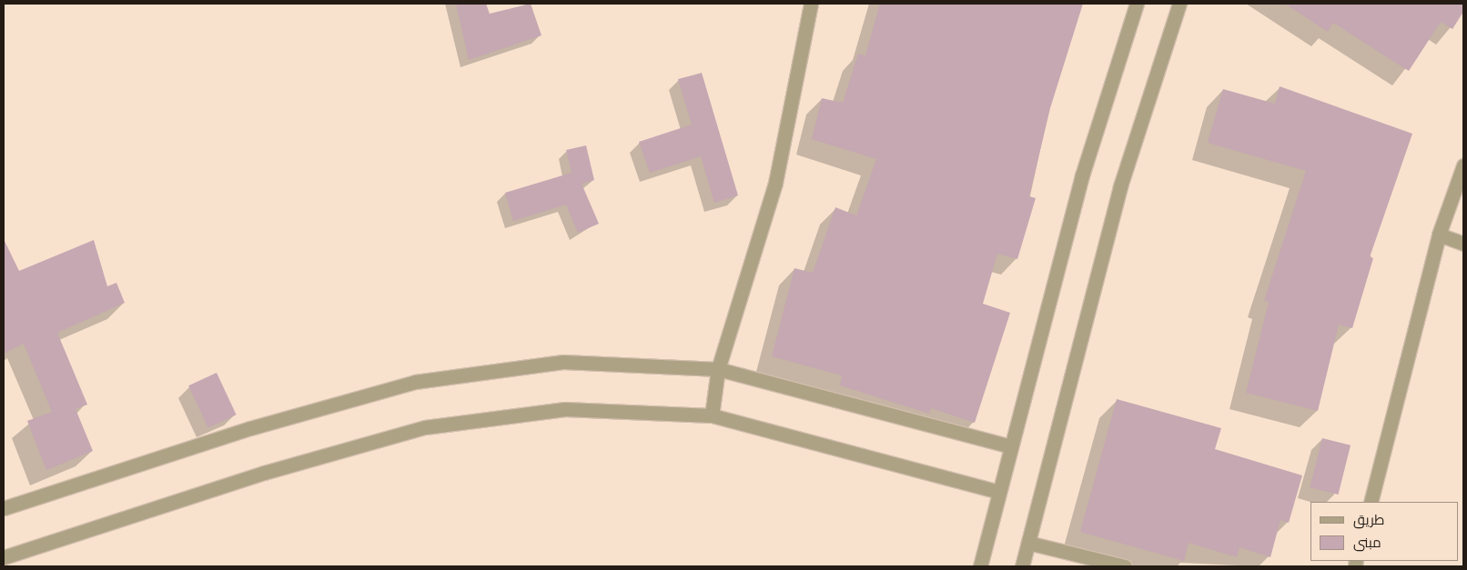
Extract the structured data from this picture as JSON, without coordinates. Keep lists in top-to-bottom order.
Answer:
{
  "legend": ["طريق", "مبنى"]
}
